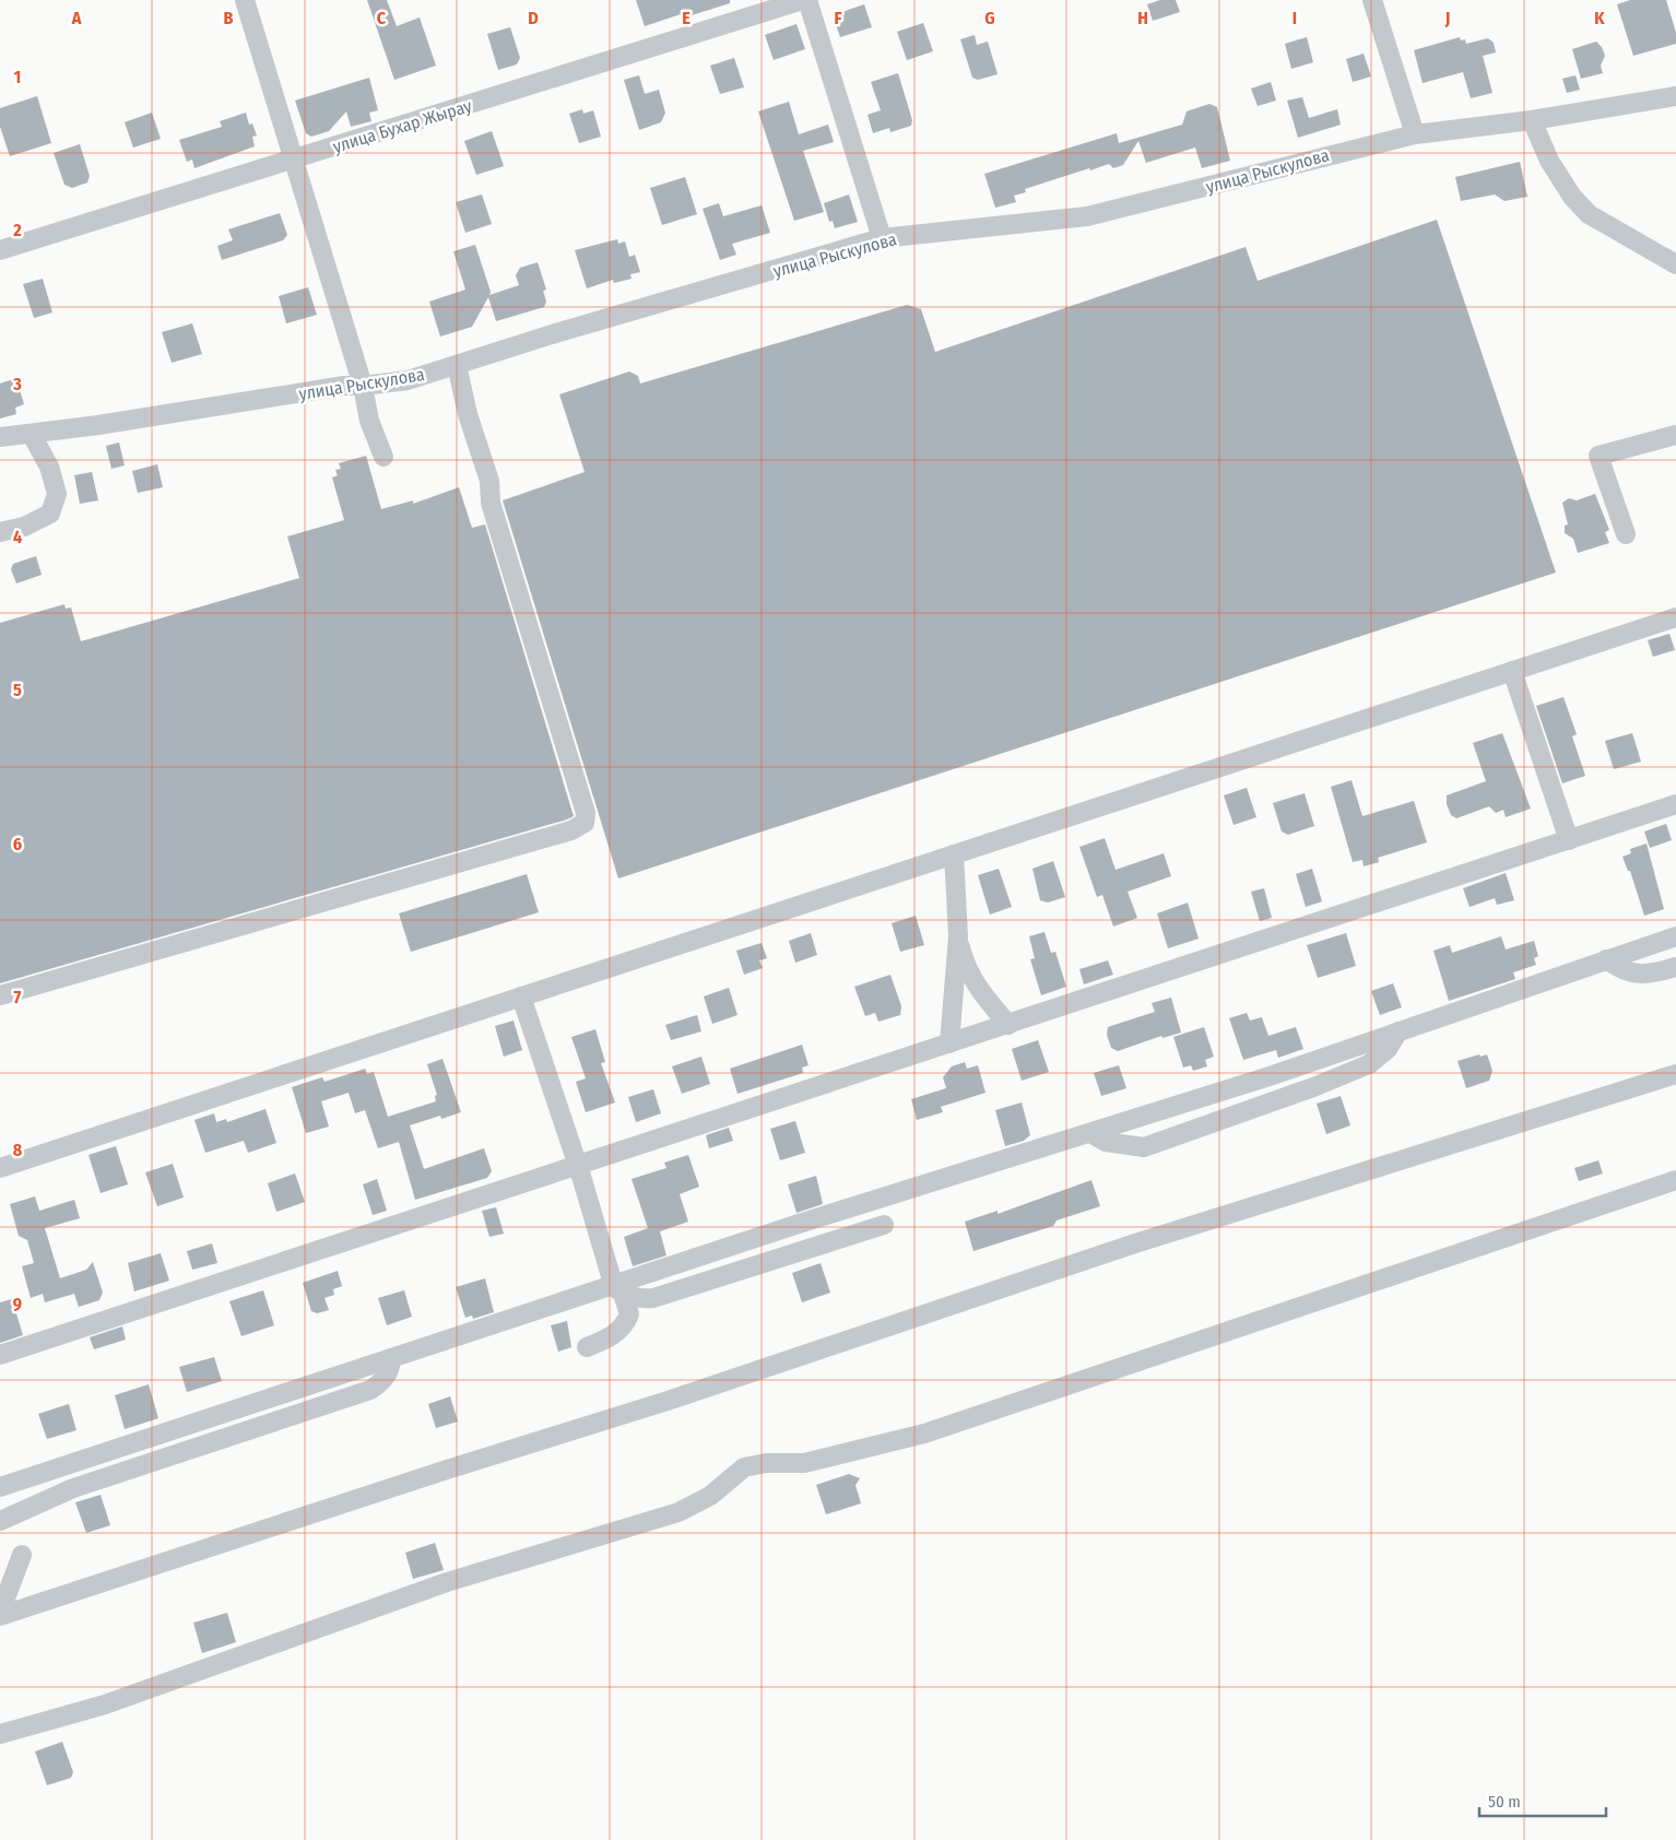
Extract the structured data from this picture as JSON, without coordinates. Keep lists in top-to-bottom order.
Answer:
{
  "streets": {
    "street": ["улица Бухар Жырау", "улица Рыскулова"]
  },
  "scale_bar": "50 m",
  "grid": {
    "columns": [
      "A",
      "B",
      "C",
      "D",
      "E",
      "F",
      "G",
      "H",
      "I",
      "J",
      "K"
    ],
    "rows": [
      "1",
      "2",
      "3",
      "4",
      "5",
      "6",
      "7",
      "8",
      "9"
    ]
  }
}
